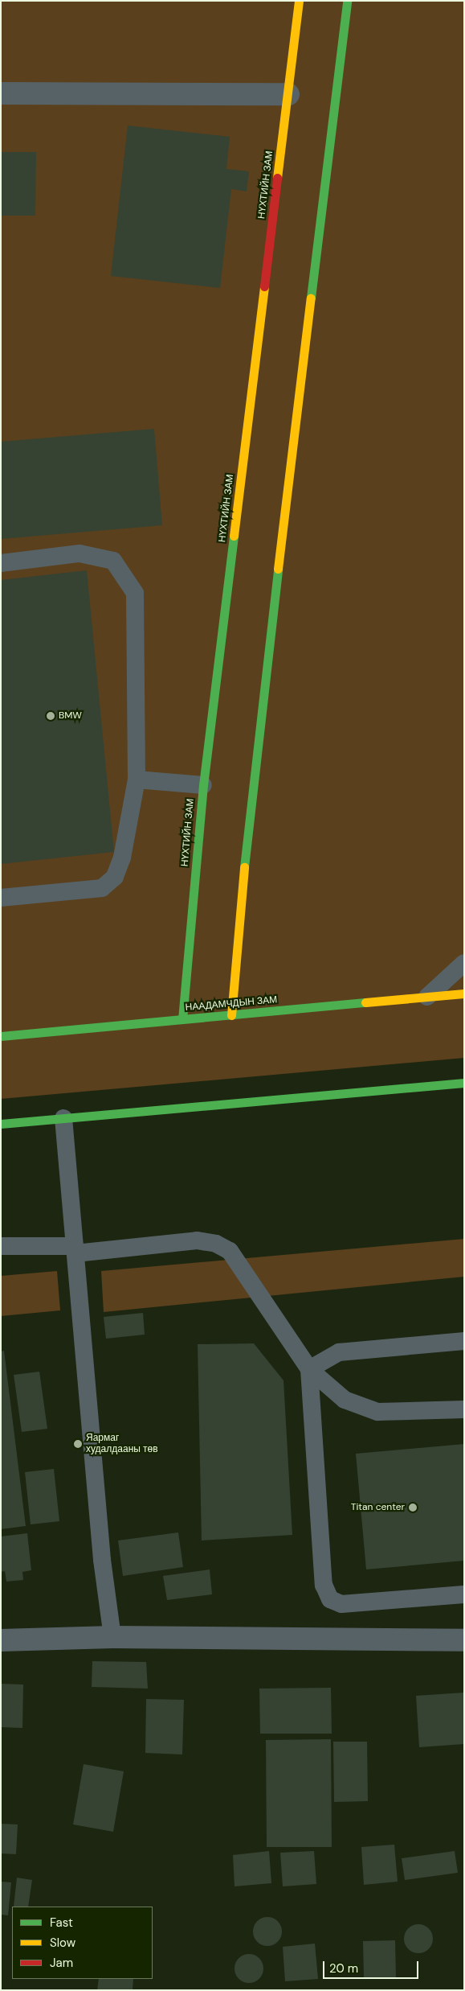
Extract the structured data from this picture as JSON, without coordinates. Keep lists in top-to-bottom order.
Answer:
{
  "streets": {
    "main road": ["НҮХТИЙН ЗАМ", "НААДАМЧДЫН ЗАМ"]
  },
  "crossings": [
    ["НҮХТИЙН ЗАМ", "НААДАМЧДЫН ЗАМ"]
  ],
  "places": ["BMW", "Яармаг худалдааны төв", "Titan center"],
  "legend": ["Fast", "Slow", "Jam"],
  "scale_bar": "20 m"
}
